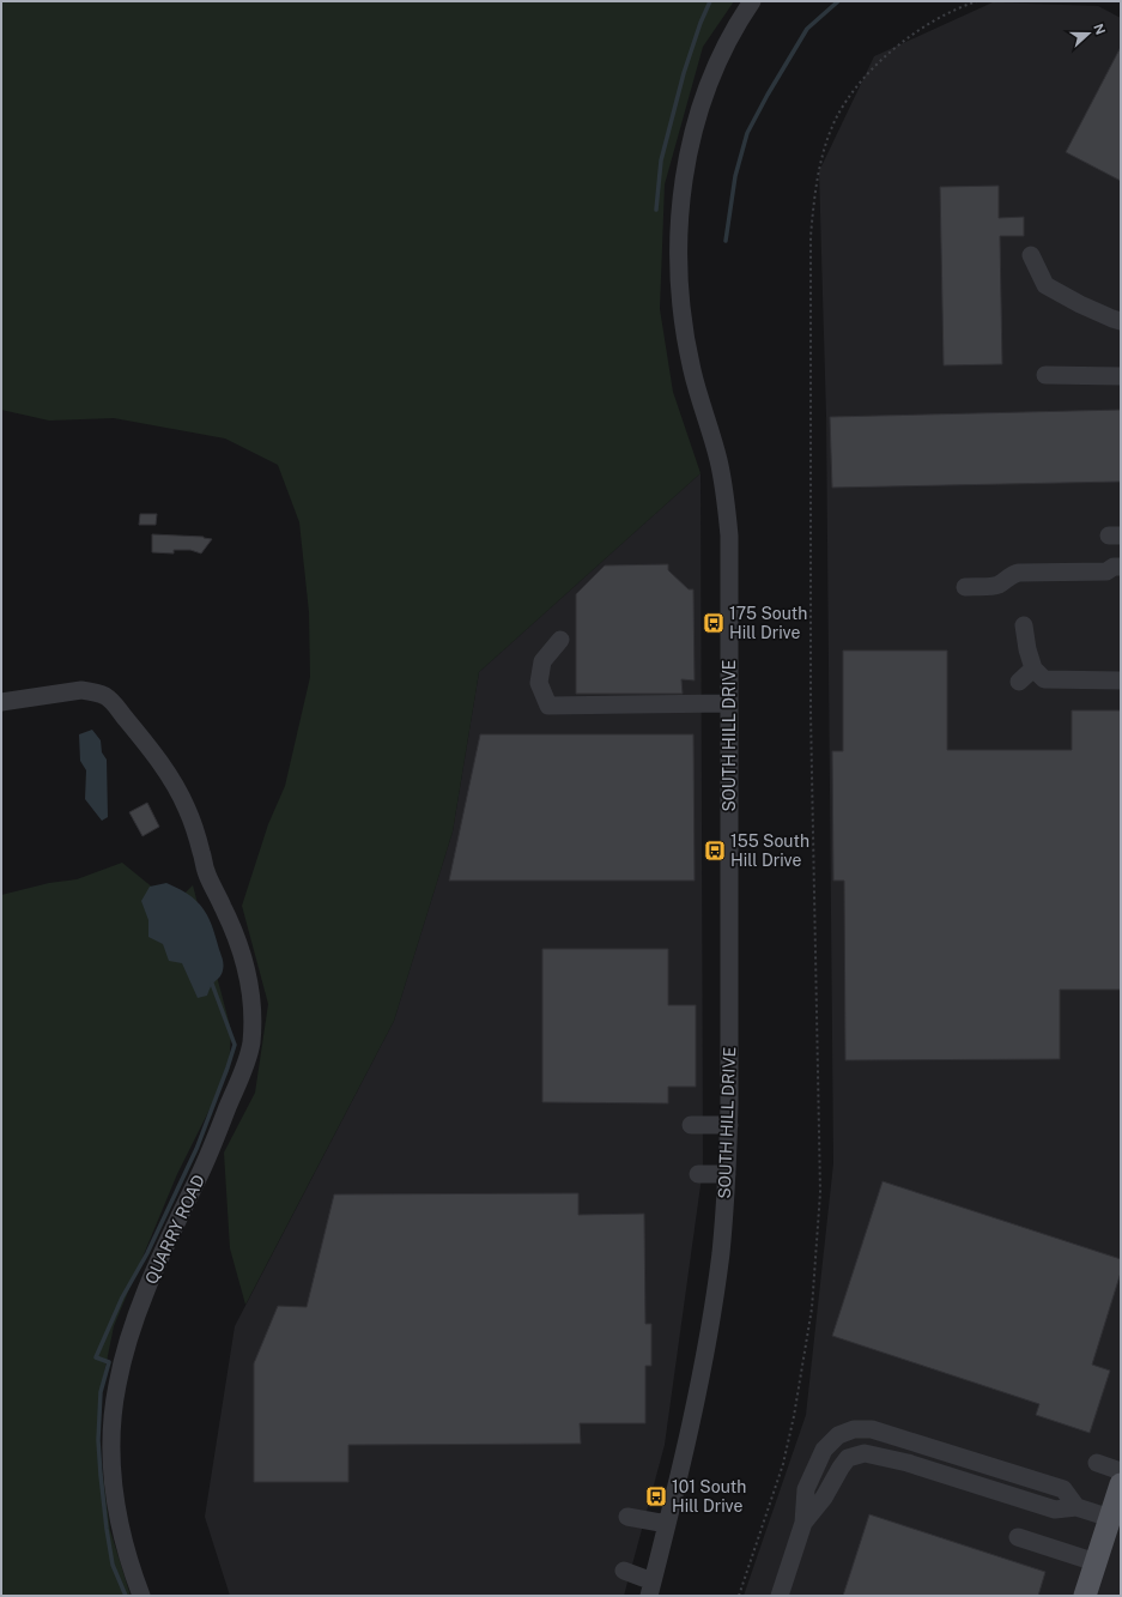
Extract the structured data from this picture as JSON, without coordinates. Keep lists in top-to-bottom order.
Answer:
{
  "streets": {
    "street": ["SOUTH HILL DRIVE", "QUARRY ROAD"]
  },
  "places": {
    "bus stop": ["175 South Hill Drive", "155 South Hill Drive", "101 South Hill Drive"]
  },
  "north": "right"
}
